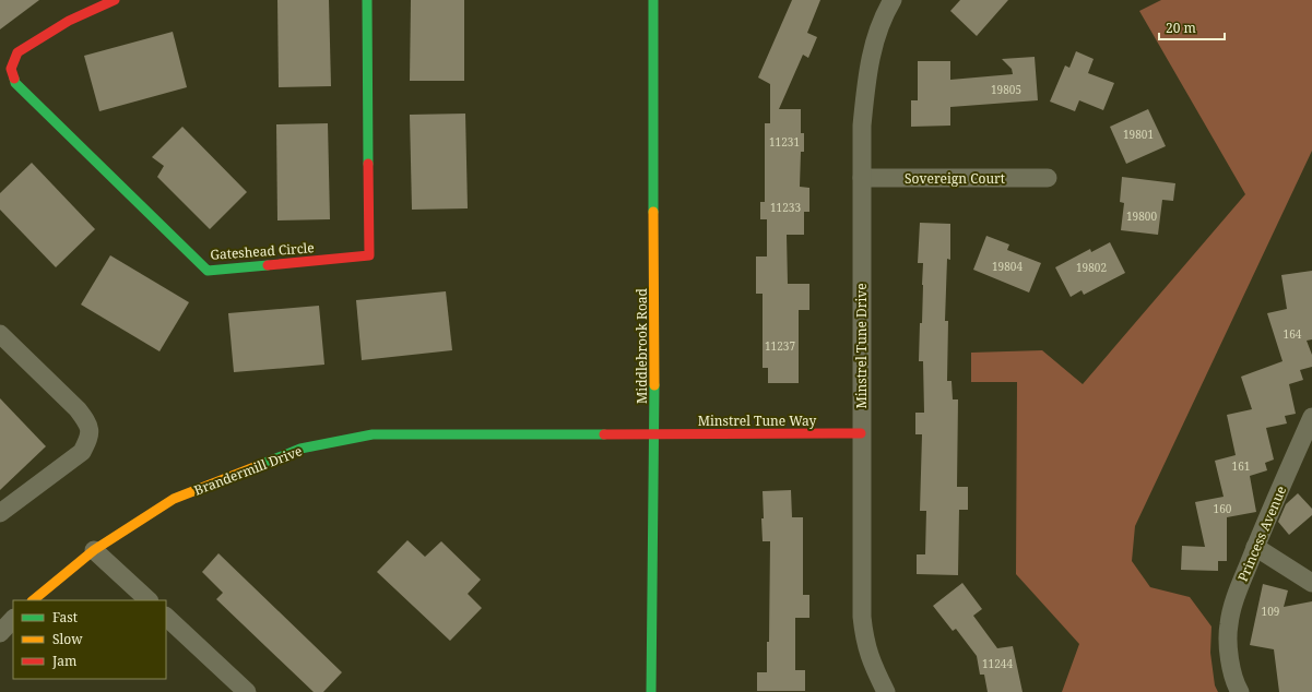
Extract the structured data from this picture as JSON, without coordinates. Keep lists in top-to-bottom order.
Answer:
{
  "streets": {
    "street": [
      "Sovereign Court",
      "Gateshead Circle",
      "Middlebrook Road",
      "Minstrel Tune Drive",
      "Minstrel Tune Way",
      "Brandermill Drive",
      "Princess Avenue"
    ]
  },
  "crossings": [
    ["Sovereign Court", "Minstrel Tune Drive"],
    ["Middlebrook Road", "Minstrel Tune Way"],
    ["Middlebrook Road", "Brandermill Drive"],
    ["Minstrel Tune Drive", "Minstrel Tune Way"],
    ["Minstrel Tune Way", "Brandermill Drive"]
  ],
  "house_numbers": [
    "19805",
    "19801",
    "11231",
    "11233",
    "19800",
    "19804",
    "19802",
    "164",
    "11237",
    "161",
    "160",
    "109",
    "11244"
  ],
  "legend": ["Fast", "Slow", "Jam"],
  "scale_bar": "20 m"
}
